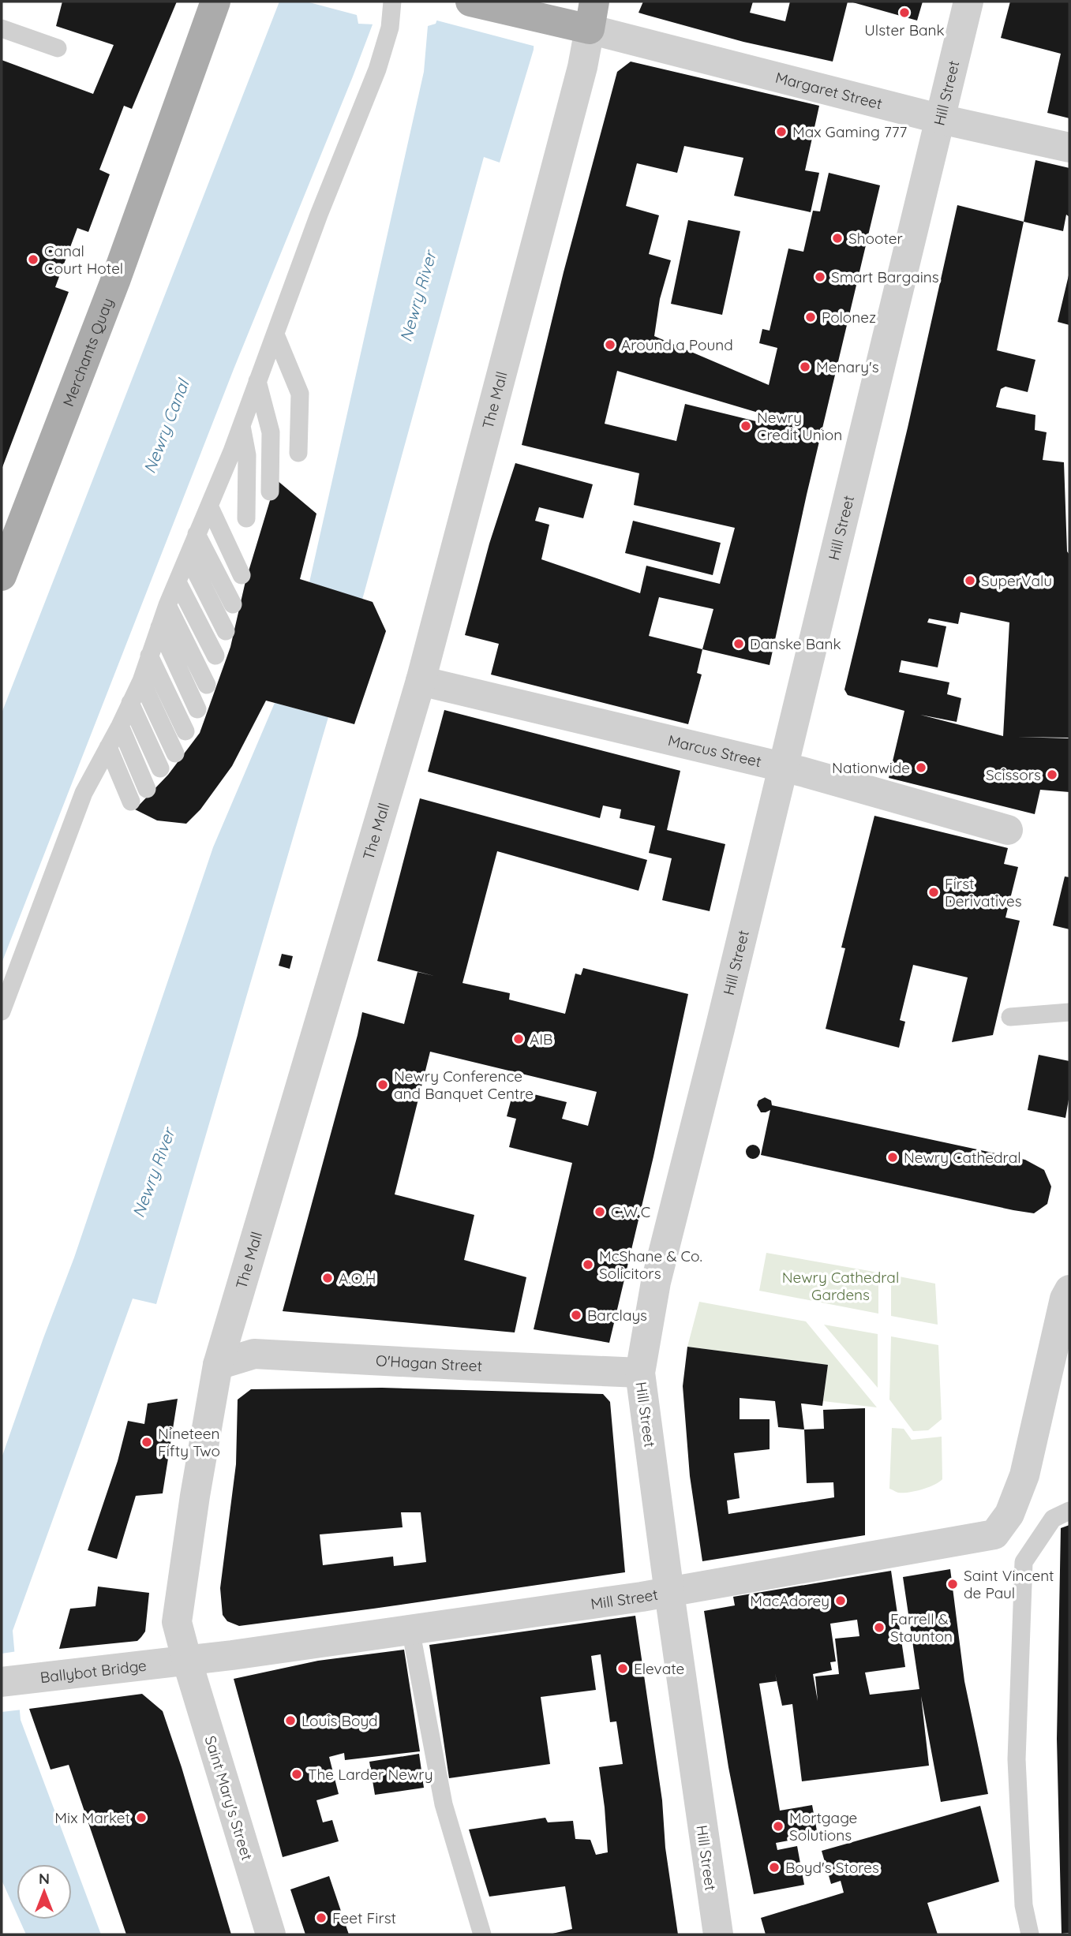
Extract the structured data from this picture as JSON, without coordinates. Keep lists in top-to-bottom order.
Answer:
{
  "streets": {
    "main road": ["Merchants Quay"],
    "street": [
      "Margaret Street",
      "Hill Street",
      "The Mall",
      "Marcus Street",
      "O'Hagan Street",
      "Mill Street",
      "Ballybot Bridge",
      "Saint Mary's Street"
    ]
  },
  "crossings": [
    ["Margaret Street", "Hill Street"],
    ["Margaret Street", "The Mall"],
    ["Hill Street", "Marcus Street"],
    ["Hill Street", "O'Hagan Street"],
    ["Hill Street", "Mill Street"],
    ["The Mall", "Marcus Street"],
    ["The Mall", "O'Hagan Street"],
    ["The Mall", "Mill Street"],
    ["The Mall", "Ballybot Bridge"],
    ["The Mall", "Saint Mary's Street"],
    ["Mill Street", "Ballybot Bridge"],
    ["Mill Street", "Saint Mary's Street"],
    ["Ballybot Bridge", "Saint Mary's Street"]
  ],
  "water": ["Newry River", "Newry Canal"],
  "parks": ["Newry Cathedral Gardens"],
  "places": [
    "Ulster Bank",
    "Max Gaming 777",
    "Shooter",
    "Canal Court Hotel",
    "Smart Bargains",
    "Polonez",
    "Around a Pound",
    "Menary's",
    "Newry Credit Union",
    "SuperValu",
    "Danske Bank",
    "Nationwide",
    "Scissors",
    "First Derivatives",
    "AIB",
    "Newry Conference and Banquet Centre",
    "Newry Cathedral",
    "C.W.C",
    "McShane & Co. Solicitors",
    "A.O.H",
    "Barclays",
    "Nineteen Fifty Two",
    "Saint Vincent de Paul",
    "MacAdorey",
    "Farrell & Staunton",
    "Elevate",
    "Louis Boyd",
    "The Larder Newry",
    "Mix Market",
    "Mortgage Solutions",
    "Boyd's Stores",
    "Feet First"
  ],
  "north": "top"
}
